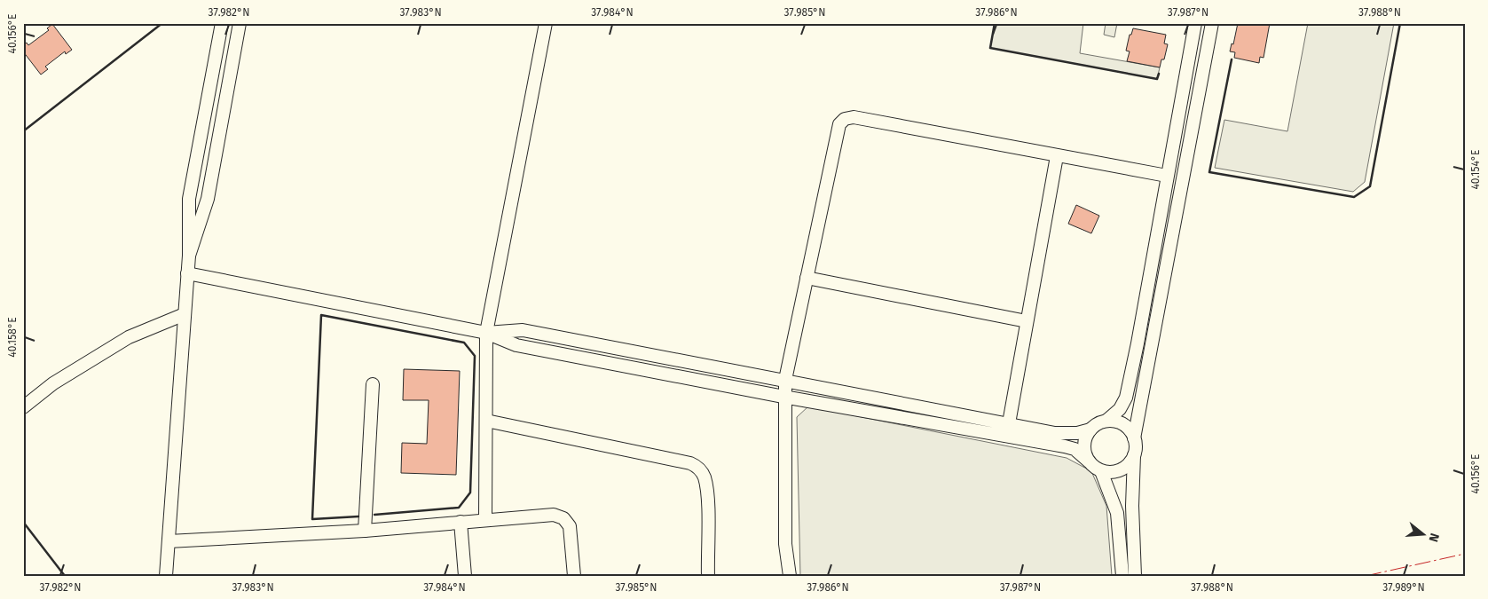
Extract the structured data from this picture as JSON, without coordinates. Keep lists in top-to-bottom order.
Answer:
{
  "north": "right",
  "coordinates": [
    "37.982°N",
    "37.983°N",
    "37.984°N",
    "37.985°N",
    "37.986°N",
    "37.987°N",
    "37.988°N",
    "40.156°E",
    "40.154°E",
    "40.158°E",
    "37.989°N"
  ]
}
